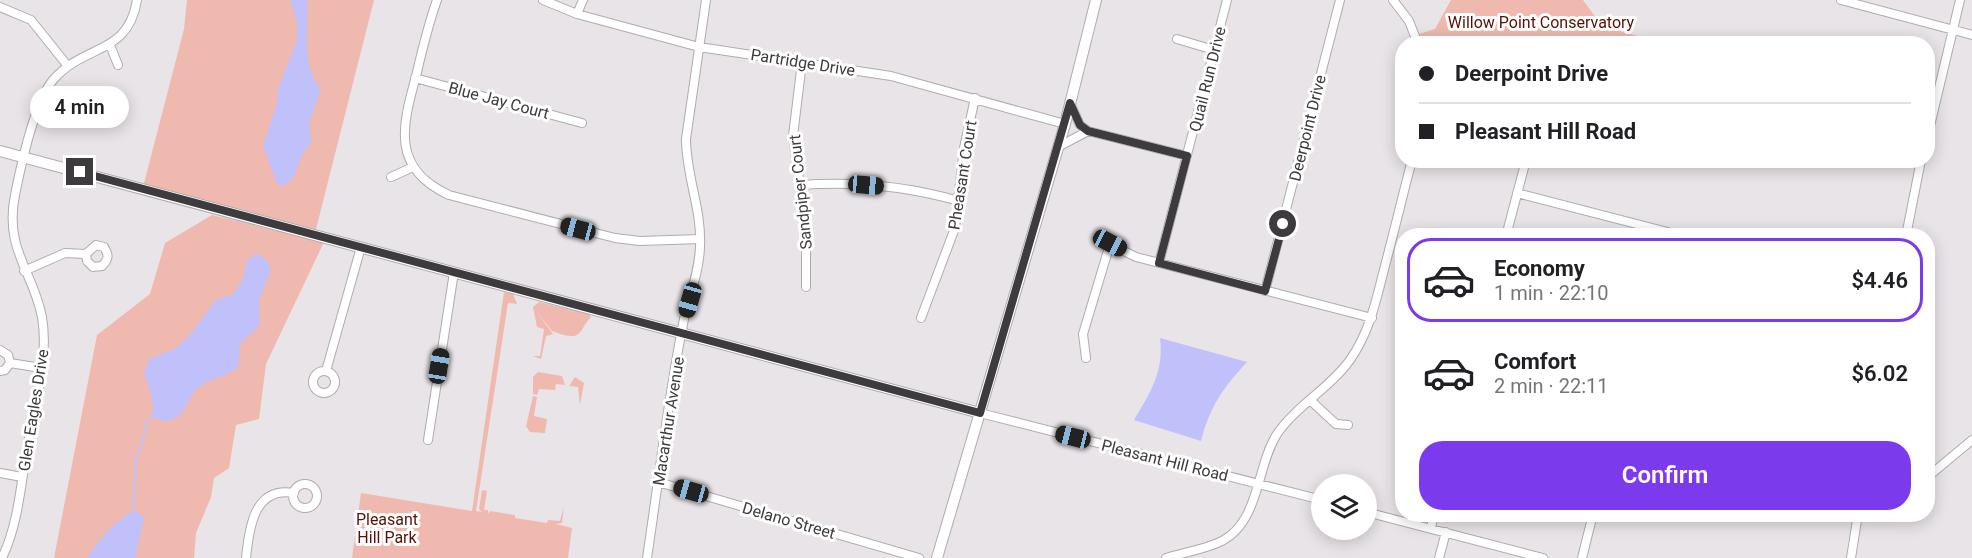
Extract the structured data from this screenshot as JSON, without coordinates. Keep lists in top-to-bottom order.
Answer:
{
  "streets": {
    "street": [
      "Partridge Drive",
      "Quail Run Drive",
      "Blue Jay Court",
      "Deerpoint Drive",
      "Pheasant Court",
      "Sandpiper Court",
      "Glen Eagles Drive",
      "Macarthur Avenue",
      "Pleasant Hill Road",
      "Delano Street"
    ]
  },
  "crossings": [
    ["Partridge Drive", "Pheasant Court"],
    ["Partridge Drive", "Sandpiper Court"],
    ["Partridge Drive", "Macarthur Avenue"],
    ["Glen Eagles Drive", "Pleasant Hill Road"],
    ["Macarthur Avenue", "Pleasant Hill Road"],
    ["Macarthur Avenue", "Delano Street"]
  ],
  "parks": ["Willow Point Conservatory", "Pleasant Hill Park"],
  "page": {
    "banner": ["Deerpoint Drive", "Pleasant Hill Road"],
    "bubble": "4 min",
    "list": [
      {
        "name": "Economy",
        "note": "1 min · 22:10",
        "value": "$4.46"
      },
      {
        "name": "Comfort",
        "note": "2 min · 22:11",
        "value": "$6.02"
      }
    ],
    "buttons": "Confirm"
  }
}
